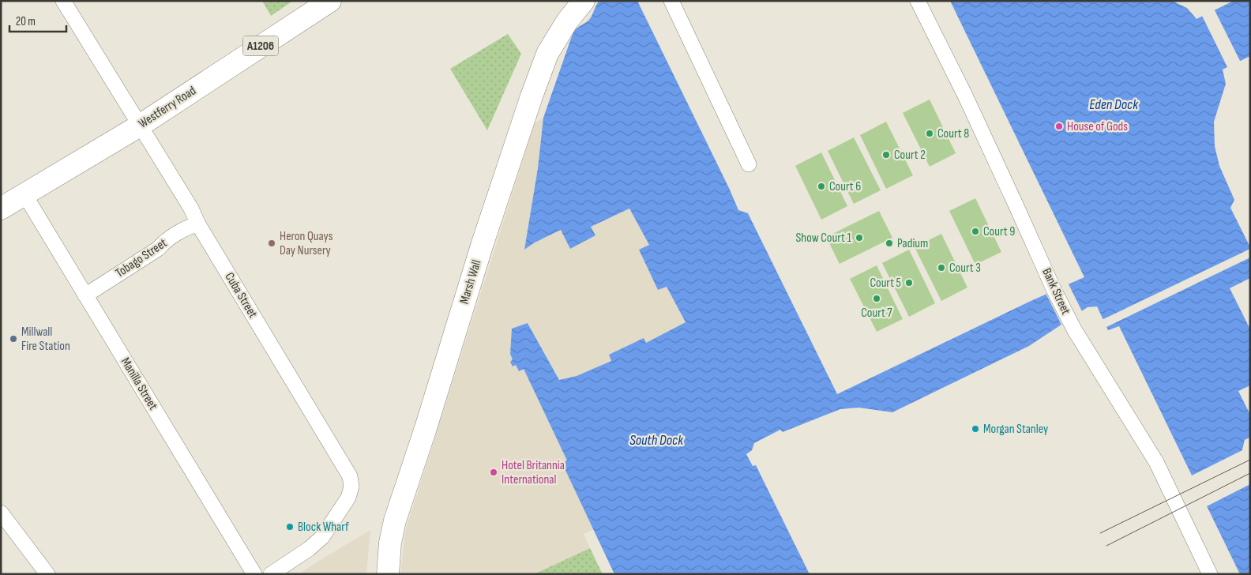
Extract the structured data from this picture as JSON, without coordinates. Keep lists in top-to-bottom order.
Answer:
{
  "streets": {
    "street": [
      "A1206",
      "Westferry Road",
      "Tobago Street",
      "Marsh Wall",
      "Bank Street",
      "Cuba Street",
      "Manilla Street"
    ]
  },
  "crossings": [
    ["Westferry Road", "Cuba Street"],
    ["Westferry Road", "Manilla Street"],
    ["Tobago Street", "Cuba Street"],
    ["Tobago Street", "Manilla Street"]
  ],
  "water": ["Eden Dock", "South Dock"],
  "places": [
    "House of Gods",
    "Court 8",
    "Court 2",
    "Court 6",
    "Court 9",
    "Show Court 1",
    "Heron Quays Day Nursery",
    "Padium",
    "Court 3",
    "Court 5",
    "Court 7",
    "Millwall Fire Station",
    "Morgan Stanley",
    "Hotel Britannia International",
    "Block Wharf"
  ],
  "scale_bar": "20 m"
}
